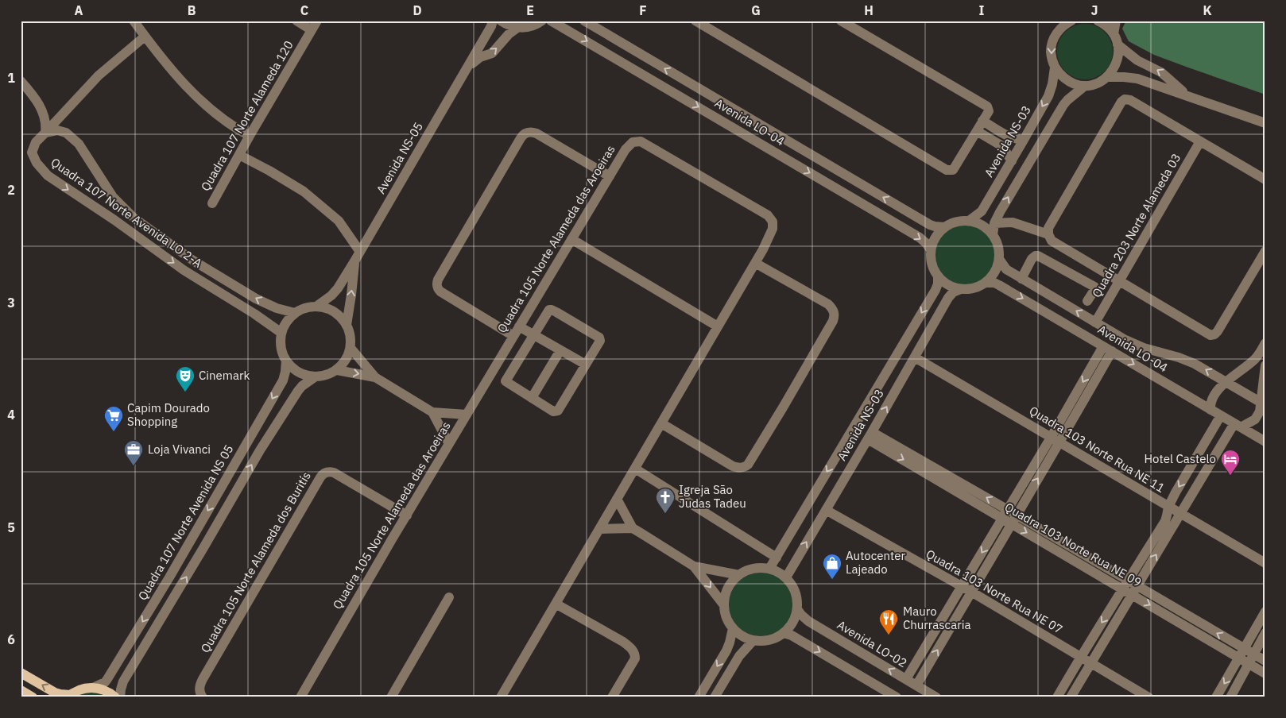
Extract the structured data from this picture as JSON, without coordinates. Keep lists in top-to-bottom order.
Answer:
{
  "streets": {
    "street": [
      "Quadra 107 Norte Alameda 120",
      "Avenida LO-04",
      "Avenida NS-03",
      "Avenida NS-05",
      "Quadra 107 Norte Avenida LO 2-A",
      "Quadra 203 Norte Alameda 03",
      "Quadra 105 Norte Alameda das Aroeiras",
      "Quadra 103 Norte Rua NE 11",
      "Quadra 107 Norte Avenida NS 05",
      "Quadra 103 Norte Rua NE 09",
      "Quadra 105 Norte Alameda dos Buritís",
      "Quadra 103 Norte Rua NE 07",
      "Avenida LO-02"
    ]
  },
  "crossings": [
    ["Avenida LO-04", "Avenida NS-03"],
    ["Avenida LO-04", "Quadra 203 Norte Alameda 03"],
    ["Avenida NS-03", "Quadra 103 Norte Rua NE 11"],
    ["Avenida NS-03", "Quadra 103 Norte Rua NE 09"],
    ["Avenida NS-03", "Quadra 103 Norte Rua NE 07"],
    ["Avenida NS-03", "Avenida LO-02"],
    ["Quadra 107 Norte Avenida LO 2-A", "Quadra 107 Norte Avenida NS 05"],
    ["Quadra 105 Norte Alameda das Aroeiras", "Quadra 105 Norte Alameda dos Buritís"]
  ],
  "places": {
    "theatre": ["Cinemark"],
    "supermarket": ["Capim Dourado Shopping"],
    "office": ["Loja Vivanci"],
    "hotel": ["Hotel Castelo"],
    "church": ["Igreja São Judas Tadeu"],
    "shop": ["Autocenter Lajeado"],
    "restaurant": ["Mauro Churrascaria"]
  },
  "grid": {
    "columns": [
      "A",
      "B",
      "C",
      "D",
      "E",
      "F",
      "G",
      "H",
      "I",
      "J",
      "K"
    ],
    "rows": [
      "1",
      "2",
      "3",
      "4",
      "5",
      "6"
    ]
  }
}
